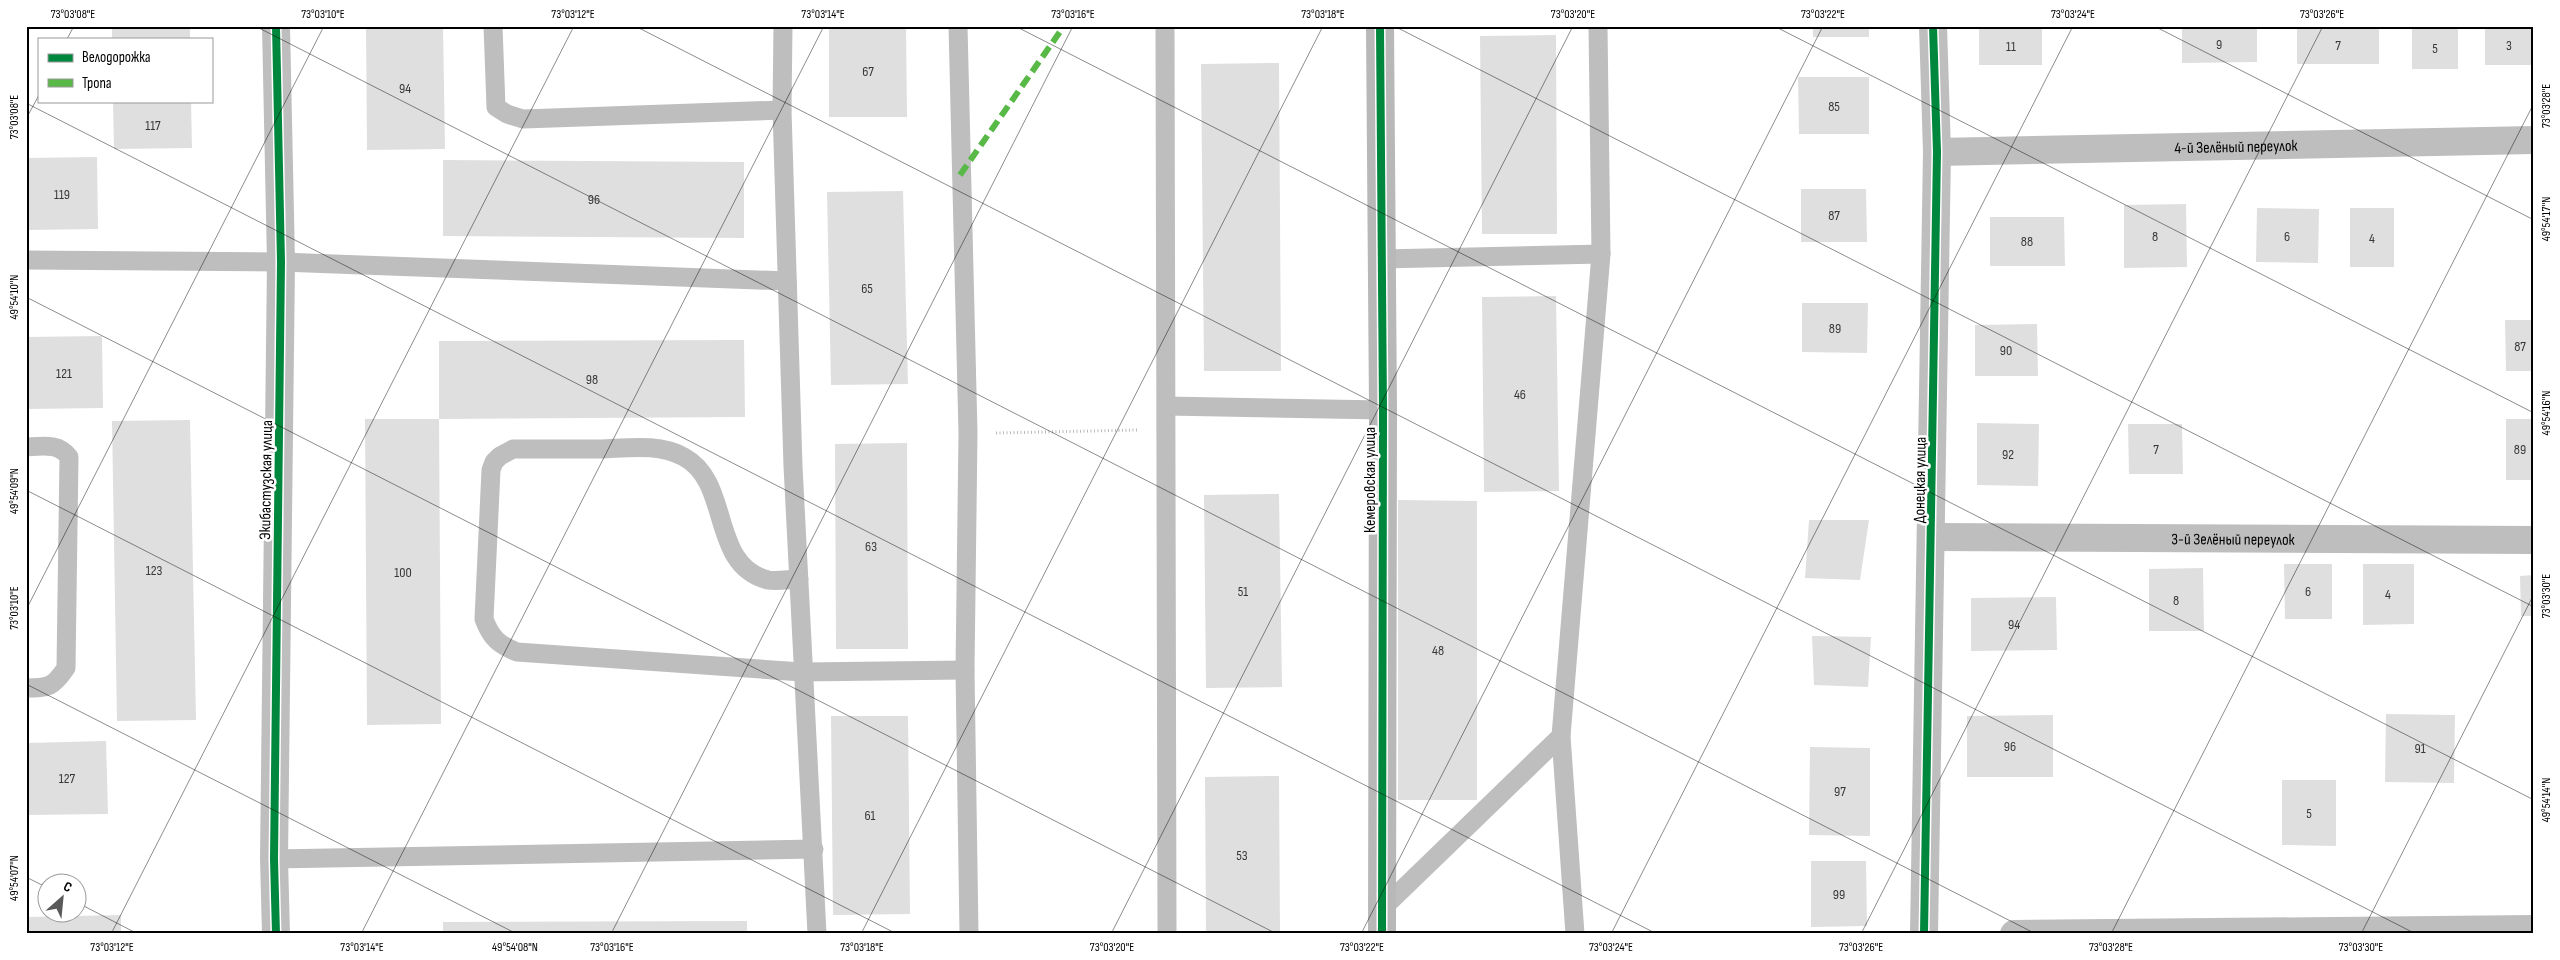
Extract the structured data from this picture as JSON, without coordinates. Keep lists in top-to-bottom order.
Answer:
{
  "streets": {
    "street": [
      "4-й Зелёный переулок",
      "Экибастузская улица",
      "Кемеровская улица",
      "Донецкая улица",
      "3-й Зелёный переулок"
    ]
  },
  "crossings": [
    ["4-й Зелёный переулок", "Донецкая улица"],
    ["Донецкая улица", "3-й Зелёный переулок"]
  ],
  "house_numbers": [
    "9",
    "7",
    "3",
    "11",
    "5",
    "67",
    "94",
    "85",
    "117",
    "119",
    "96",
    "87",
    "8",
    "6",
    "4",
    "88",
    "65",
    "89",
    "87",
    "90",
    "121",
    "98",
    "46",
    "7",
    "89",
    "92",
    "63",
    "123",
    "100",
    "51",
    "6",
    "4",
    "8",
    "94",
    "48",
    "96",
    "91",
    "127",
    "97",
    "5",
    "61",
    "53",
    "99"
  ],
  "legend": ["Велодорожка", "Тропа"],
  "north": "top right",
  "coordinates": [
    "73°03'08\"E",
    "73°03'10\"E",
    "73°03'12\"E",
    "73°03'14\"E",
    "73°03'16\"E",
    "73°03'18\"E",
    "73°03'20\"E",
    "73°03'22\"E",
    "73°03'24\"E",
    "73°03'26\"E",
    "73°03'28\"E",
    "49°54'17\"N",
    "49°54'10\"N",
    "49°54'16\"N",
    "49°54'09\"N",
    "73°03'30\"E",
    "49°54'14\"N",
    "49°54'07\"N",
    "49°54'08\"N"
  ]
}
